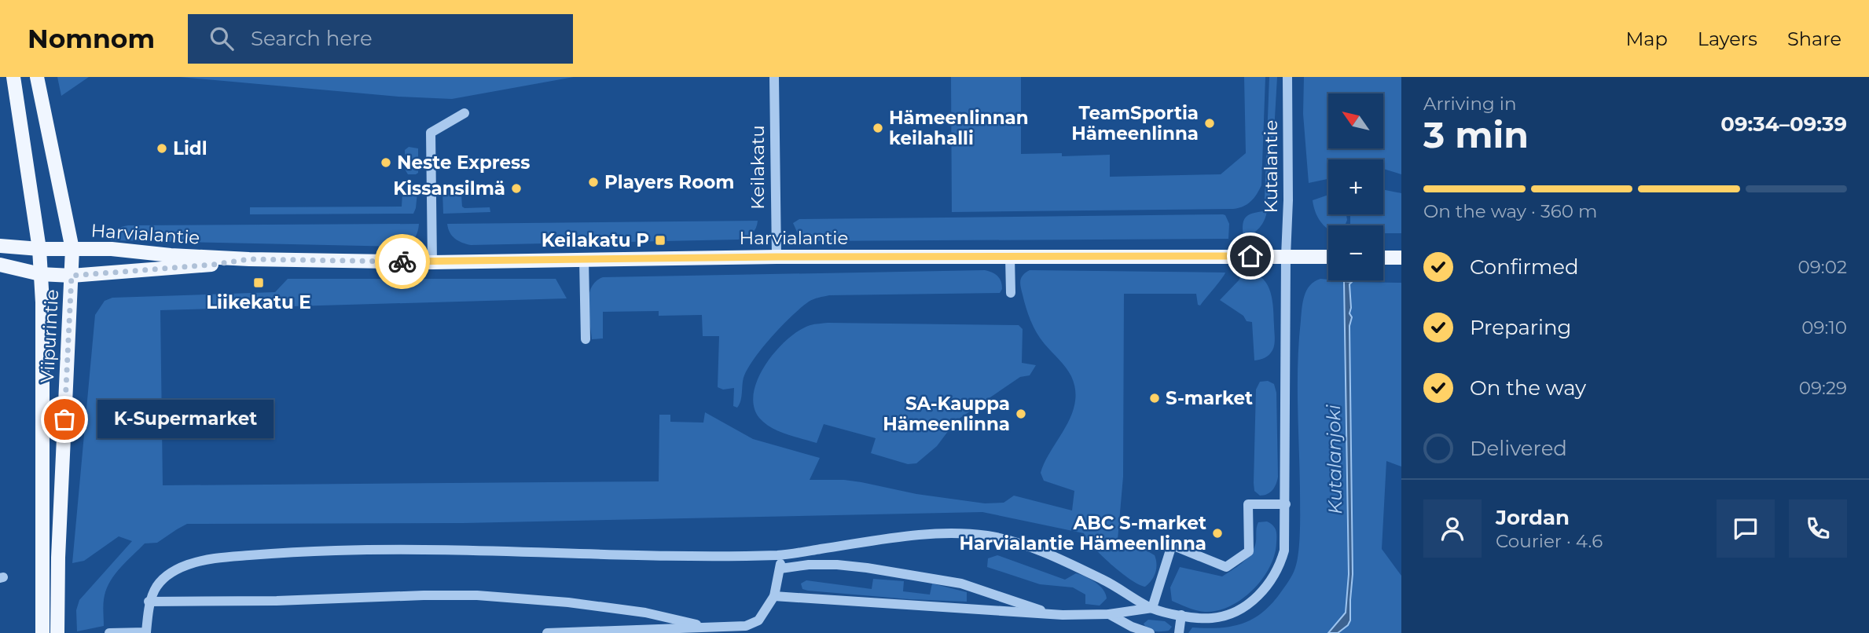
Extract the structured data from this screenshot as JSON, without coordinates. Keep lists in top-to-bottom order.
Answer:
{
  "streets": {
    "main road": ["Harvialantie", "Viipurintie"],
    "street": ["Kutalantie", "Keilakatu"]
  },
  "crossings": [
    ["Kutalantie", "Harvialantie"],
    ["Keilakatu", "Harvialantie"],
    ["Harvialantie", "Viipurintie"]
  ],
  "water": ["Kutalanjoki"],
  "places": {
    "other": [
      "TeamSportia Hämeenlinna",
      "Hämeenlinnan keilahalli",
      "Lidl",
      "Neste Express",
      "Players Room",
      "Kissansilmä",
      "S-market",
      "SA-Kauppa Hämeenlinna",
      "K-Supermarket",
      "ABC S-market Harvialantie Hämeenlinna"
    ],
    "transit": ["Keilakatu P", "Liikekatu E"]
  },
  "north": "top left",
  "page": {
    "header": "Nomnom",
    "search": "Search here",
    "nav": ["Map", "Layers", "Share"],
    "heading": ["3 min", "Arriving in", "09:34–09:39"],
    "panel": ["Jordan", "Courier · 4.6"],
    "map_buttons": ["+", "−"],
    "bar": "On the way · 360 m",
    "list": [
      ["Confirmed", "09:02"],
      ["Preparing", "09:10"],
      ["On the way", "09:29"],
      "Delivered"
    ],
    "bubble": "K-Supermarket"
  }
}
